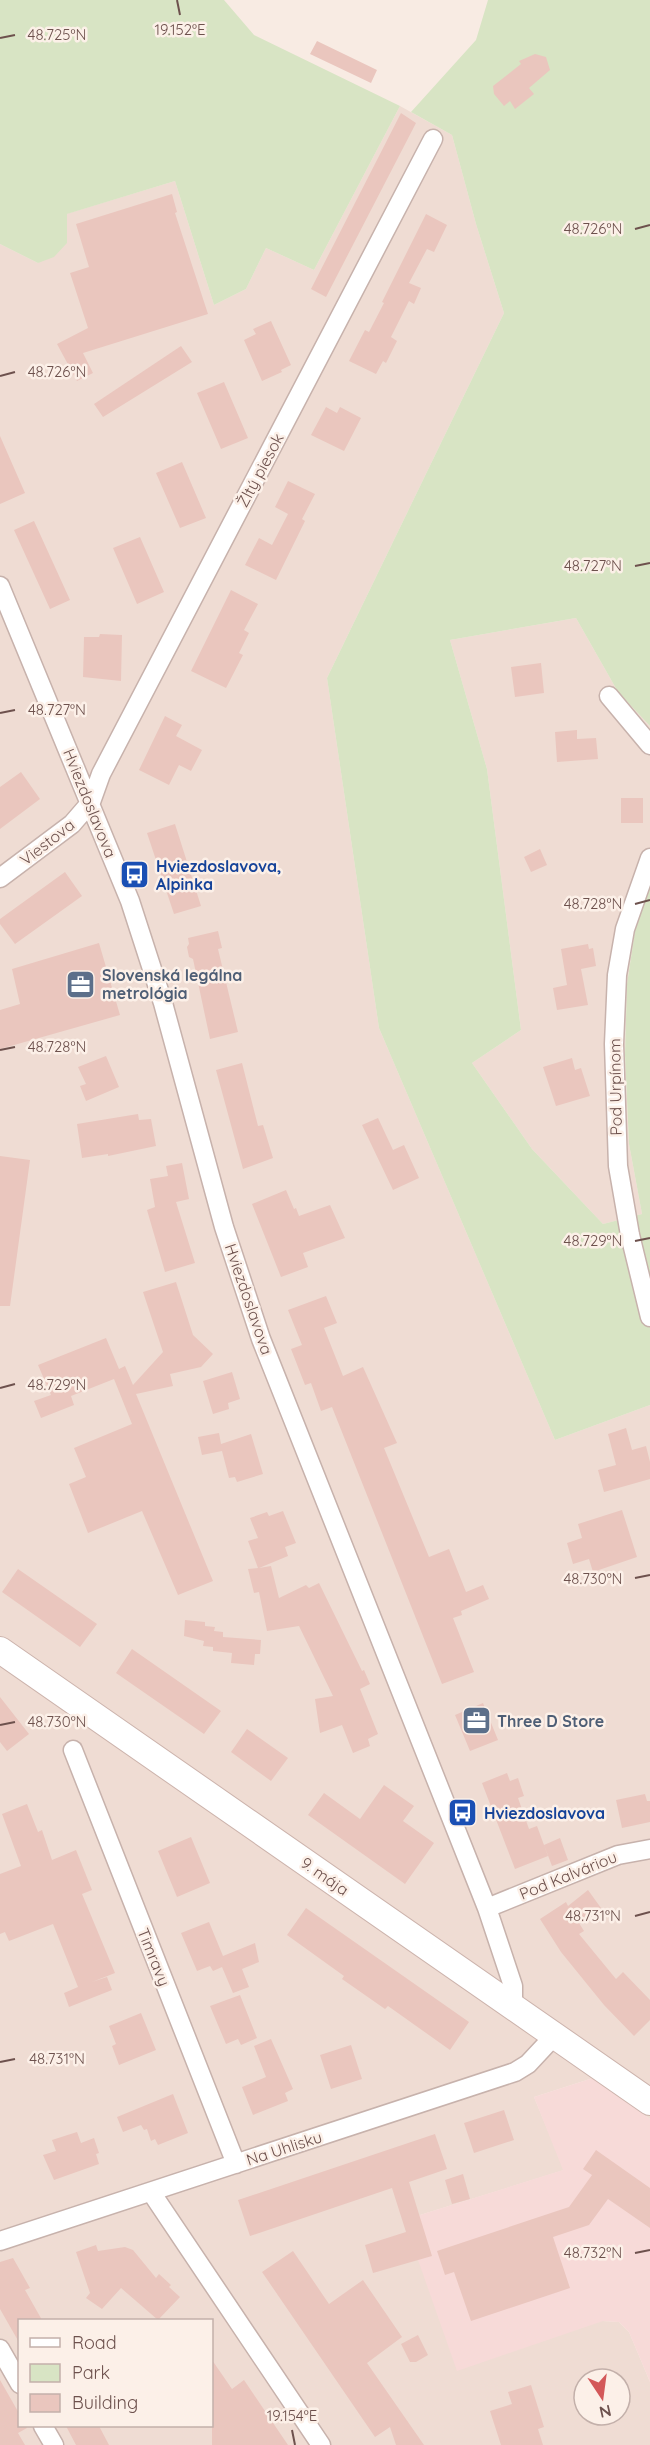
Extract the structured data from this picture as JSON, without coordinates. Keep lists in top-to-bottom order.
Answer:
{
  "streets": {
    "main road": ["9. mája"],
    "street": [
      "Žltý piesok",
      "Hviezdoslavova",
      "Viestova",
      "Pod Urpínom",
      "Pod Kalváriou",
      "Timravy",
      "Na Uhlisku"
    ]
  },
  "crossings": [
    ["Žltý piesok", "Hviezdoslavova"],
    ["Žltý piesok", "Viestova"],
    ["Hviezdoslavova", "Viestova"],
    ["Hviezdoslavova", "Pod Kalváriou"],
    ["Hviezdoslavova", "9. mája"],
    ["9. mája", "Na Uhlisku"],
    ["Timravy", "Na Uhlisku"]
  ],
  "places": {
    "bus stop": ["Hviezdoslavova, Alpinka", "Hviezdoslavova"],
    "office": ["Slovenská legálna metrológia", "Three D Store"]
  },
  "legend": ["Road", "Park", "Building"],
  "north": "bottom",
  "coordinates": [
    "19.152°E",
    "48.725°N",
    "48.726°N",
    "48.727°N",
    "48.728°N",
    "48.729°N",
    "48.730°N",
    "48.731°N",
    "48.732°N",
    "19.154°E"
  ]
}
